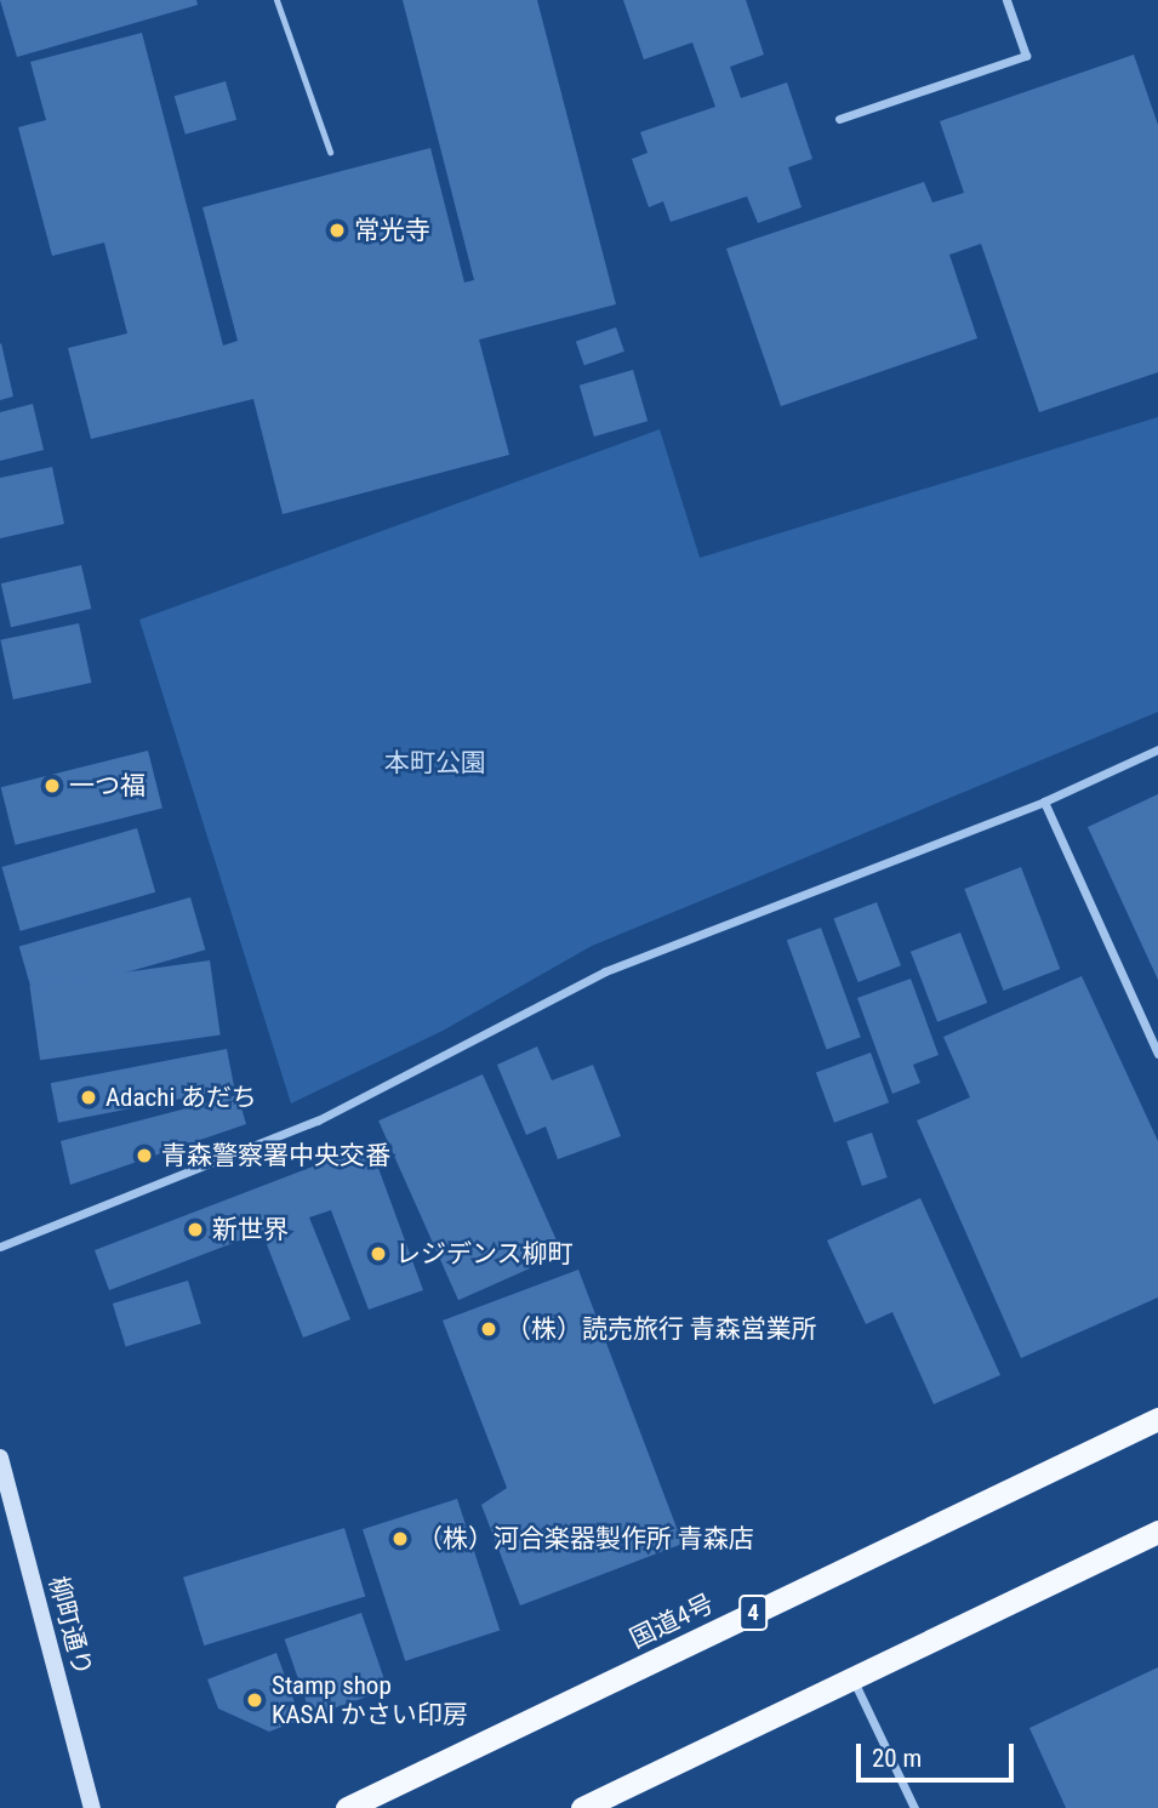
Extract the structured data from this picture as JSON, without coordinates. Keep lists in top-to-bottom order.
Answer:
{
  "streets": {
    "highway": ["4", "国道4号"],
    "main road": ["柳町通り"]
  },
  "parks": ["本町公園"],
  "places": [
    "常光寺",
    "一つ福",
    "Adachi あだち",
    "青森警察署中央交番",
    "新世界",
    "レジデンス柳町",
    "（株）読売旅行 青森営業所",
    "（株）河合楽器製作所 青森店",
    "Stamp shop KASAI かさい印房"
  ],
  "scale_bar": "20 m"
}
